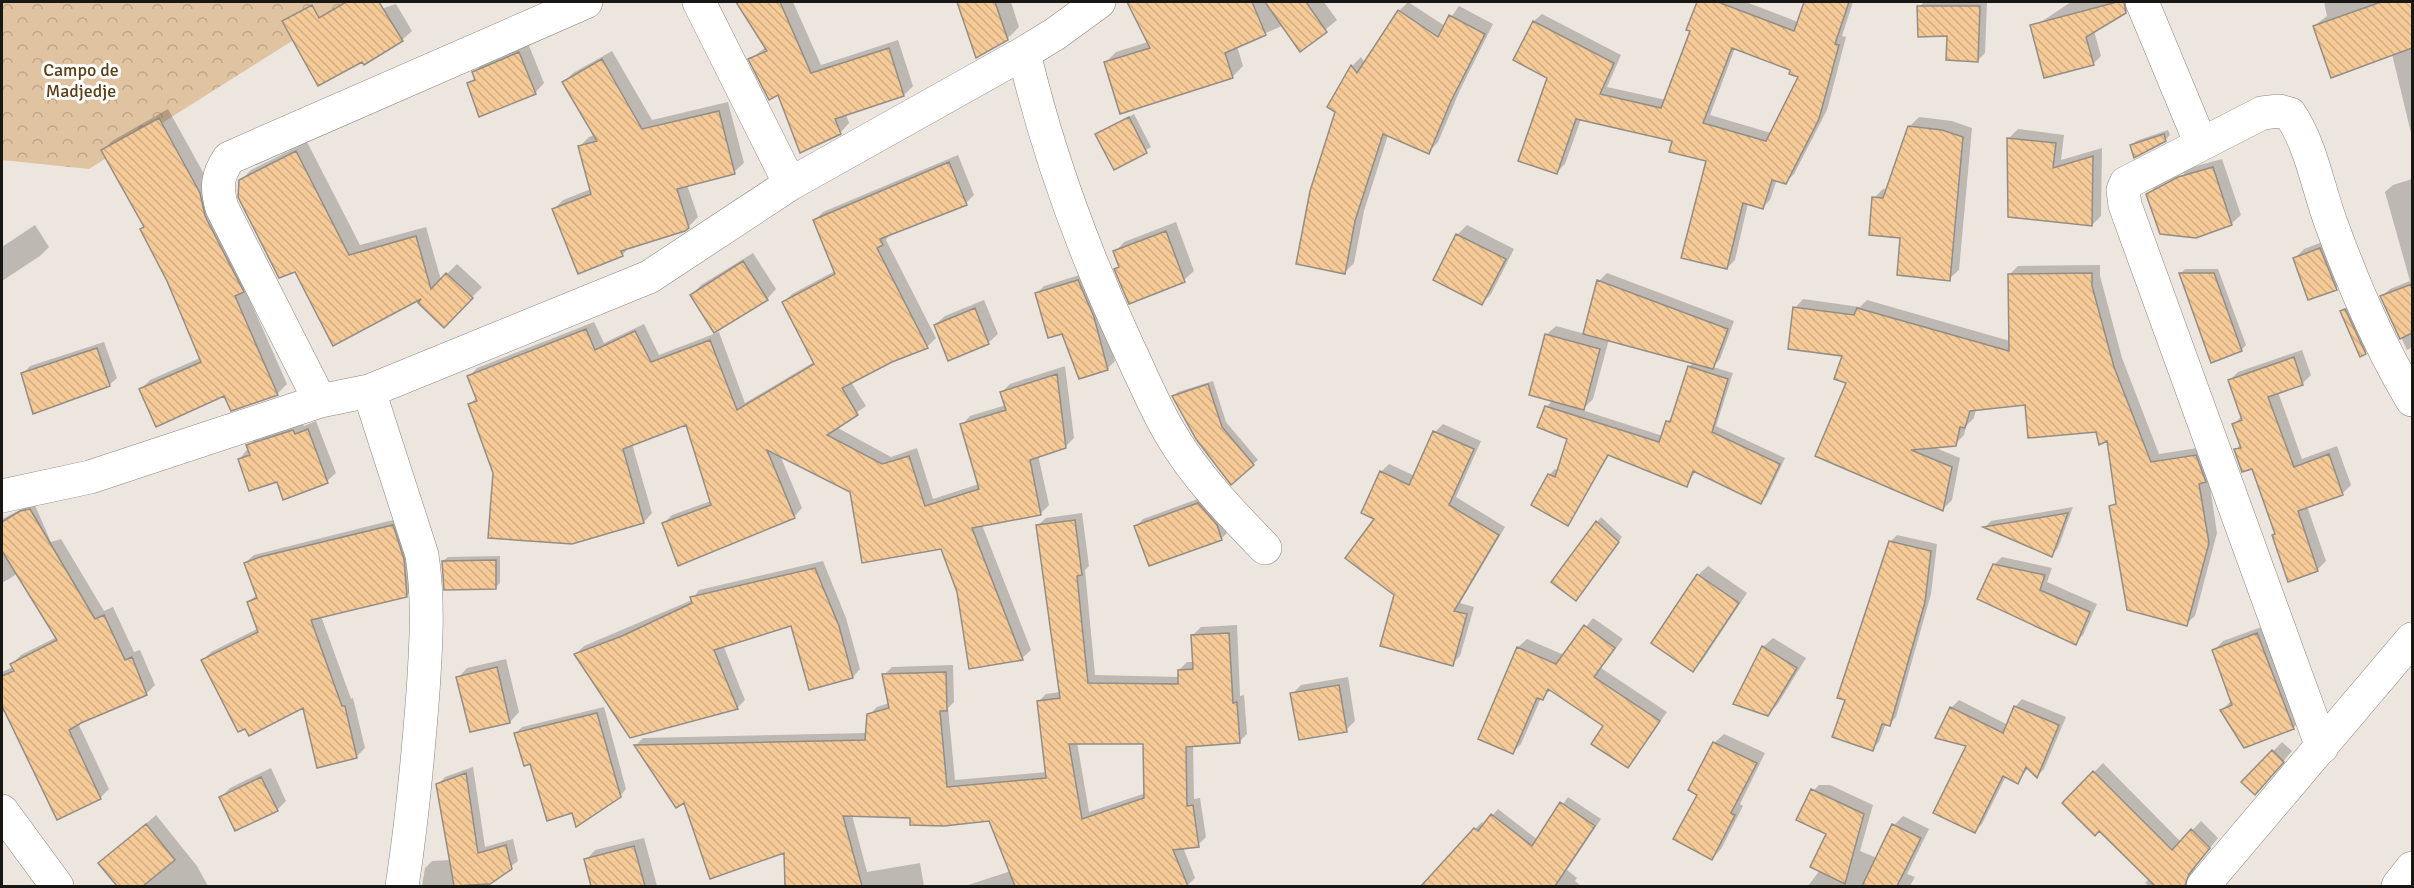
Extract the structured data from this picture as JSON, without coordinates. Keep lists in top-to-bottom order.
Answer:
{
  "parks": ["Campo de Madjedje"]
}
